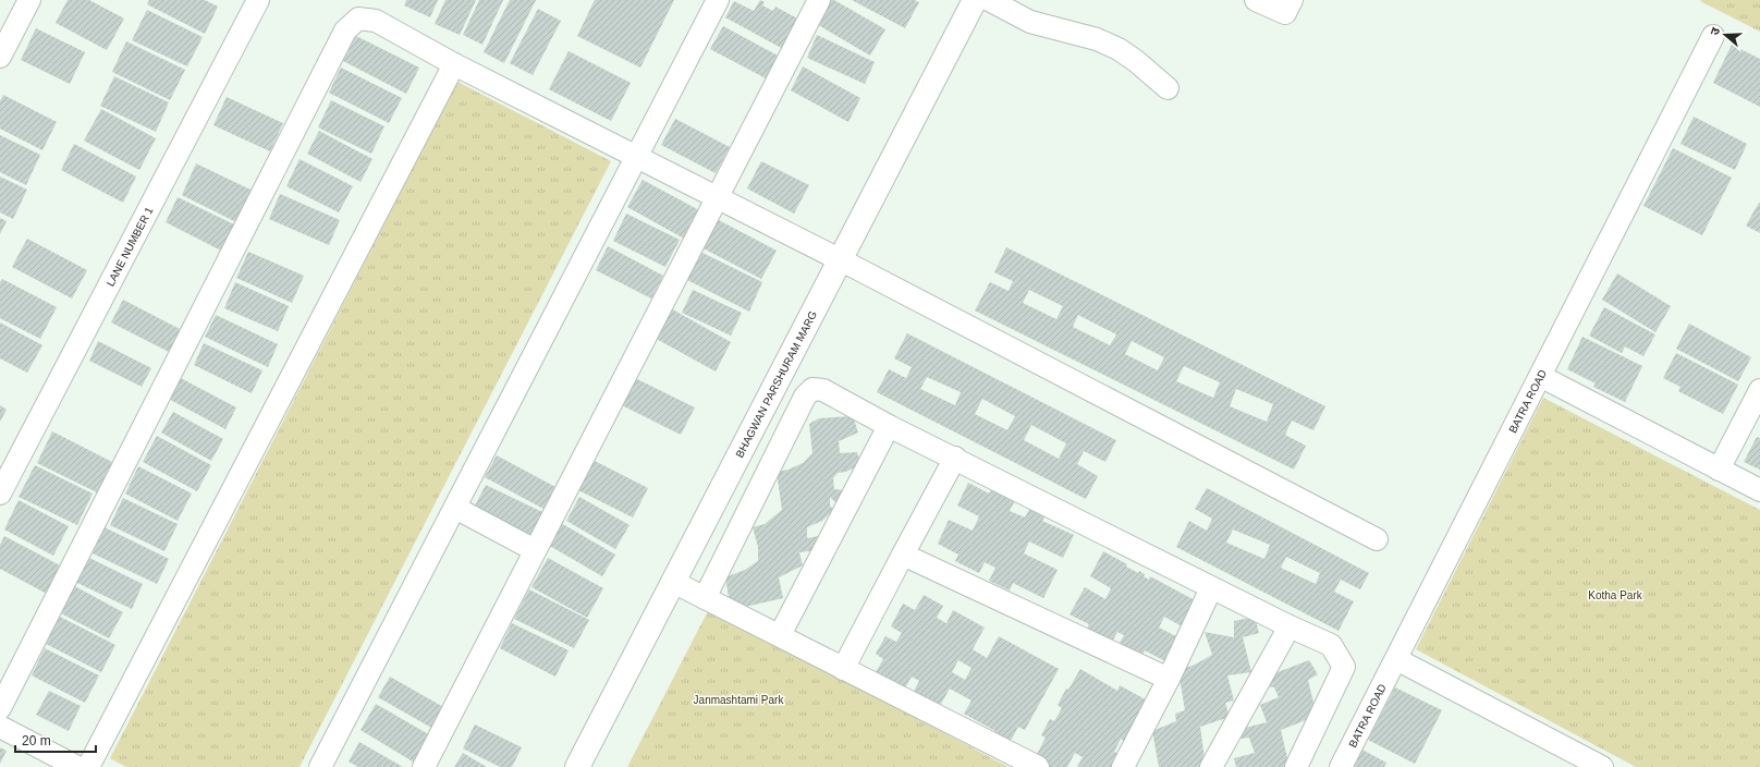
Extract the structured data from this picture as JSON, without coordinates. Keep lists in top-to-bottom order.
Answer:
{
  "streets": {
    "street": ["LANE NUMBER 1", "BHAGWAN PARSHURAM MARG", "BATRA ROAD"]
  },
  "parks": ["Kotha Park", "Janmashtami Park"],
  "scale_bar": "20 m",
  "north": "left"
}
